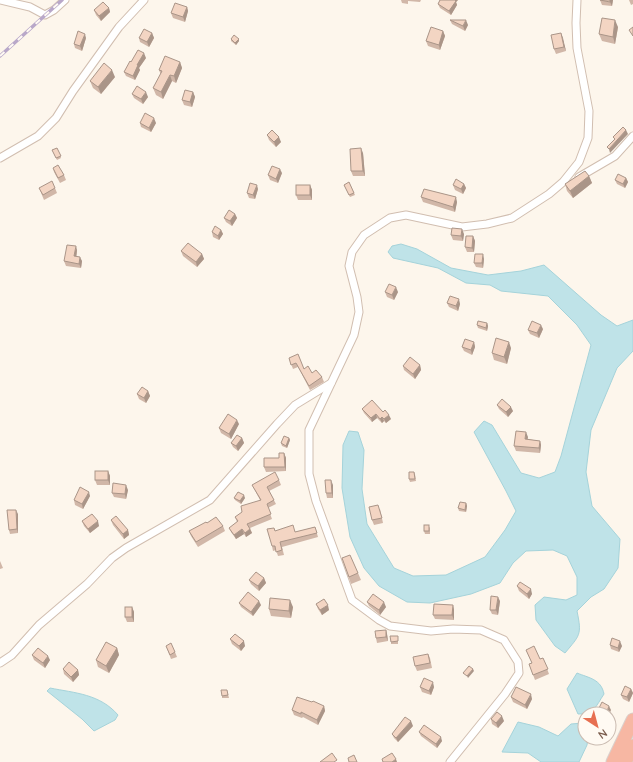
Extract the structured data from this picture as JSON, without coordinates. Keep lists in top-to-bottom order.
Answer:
{
  "north": "bottom right"
}
